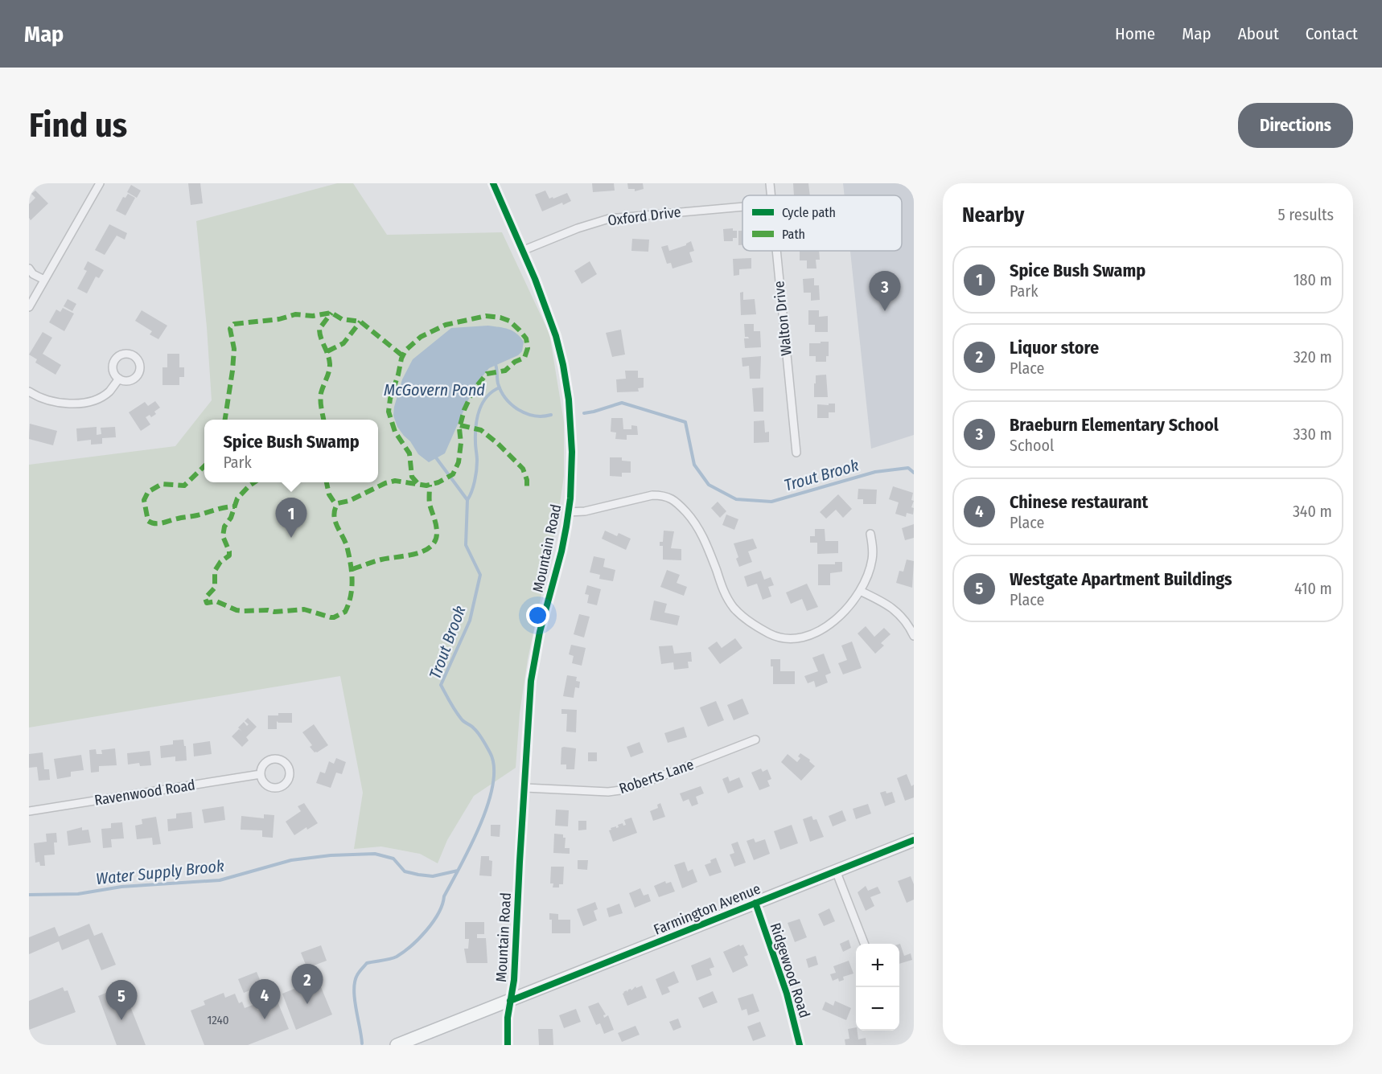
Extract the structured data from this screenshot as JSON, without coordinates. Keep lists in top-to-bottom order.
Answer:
{
  "streets": {
    "main road": ["Mountain Road", "Farmington Avenue", "Ridgewood Road"],
    "street": [
      "Oxford Drive",
      "Walton Drive",
      "Roberts Lane",
      "Ravenwood Road"
    ]
  },
  "crossings": [
    ["Oxford Drive", "Mountain Road"],
    ["Mountain Road", "Roberts Lane"],
    ["Mountain Road", "Farmington Avenue"],
    ["Farmington Avenue", "Ridgewood Road"]
  ],
  "water": ["McGovern Pond", "Trout Brook", "Water Supply Brook"],
  "house_numbers": ["1240"],
  "legend": ["Cycle path", "Path"],
  "page": {
    "header": "Map",
    "nav": [
      "Home",
      "Map",
      "About",
      "Contact"
    ],
    "buttons": "Directions",
    "title": "Find us",
    "heading": ["Nearby", "5 results"],
    "list": [
      {
        "mark": "1",
        "name": "Spice Bush Swamp",
        "note": "Park",
        "value": "180 m"
      },
      {
        "mark": "2",
        "name": "Liquor store",
        "note": "Place",
        "value": "320 m"
      },
      {
        "mark": "3",
        "name": "Braeburn Elementary School",
        "note": "School",
        "value": "330 m"
      },
      {
        "mark": "4",
        "name": "Chinese restaurant",
        "note": "Place",
        "value": "340 m"
      },
      {
        "mark": "5",
        "name": "Westgate Apartment Buildings",
        "note": "Place",
        "value": "410 m"
      }
    ],
    "pins": [
      "3",
      "1",
      "2",
      "4",
      "5"
    ],
    "popup": ["Spice Bush Swamp", "Park"],
    "map_buttons": ["+", "−"]
  }
}
